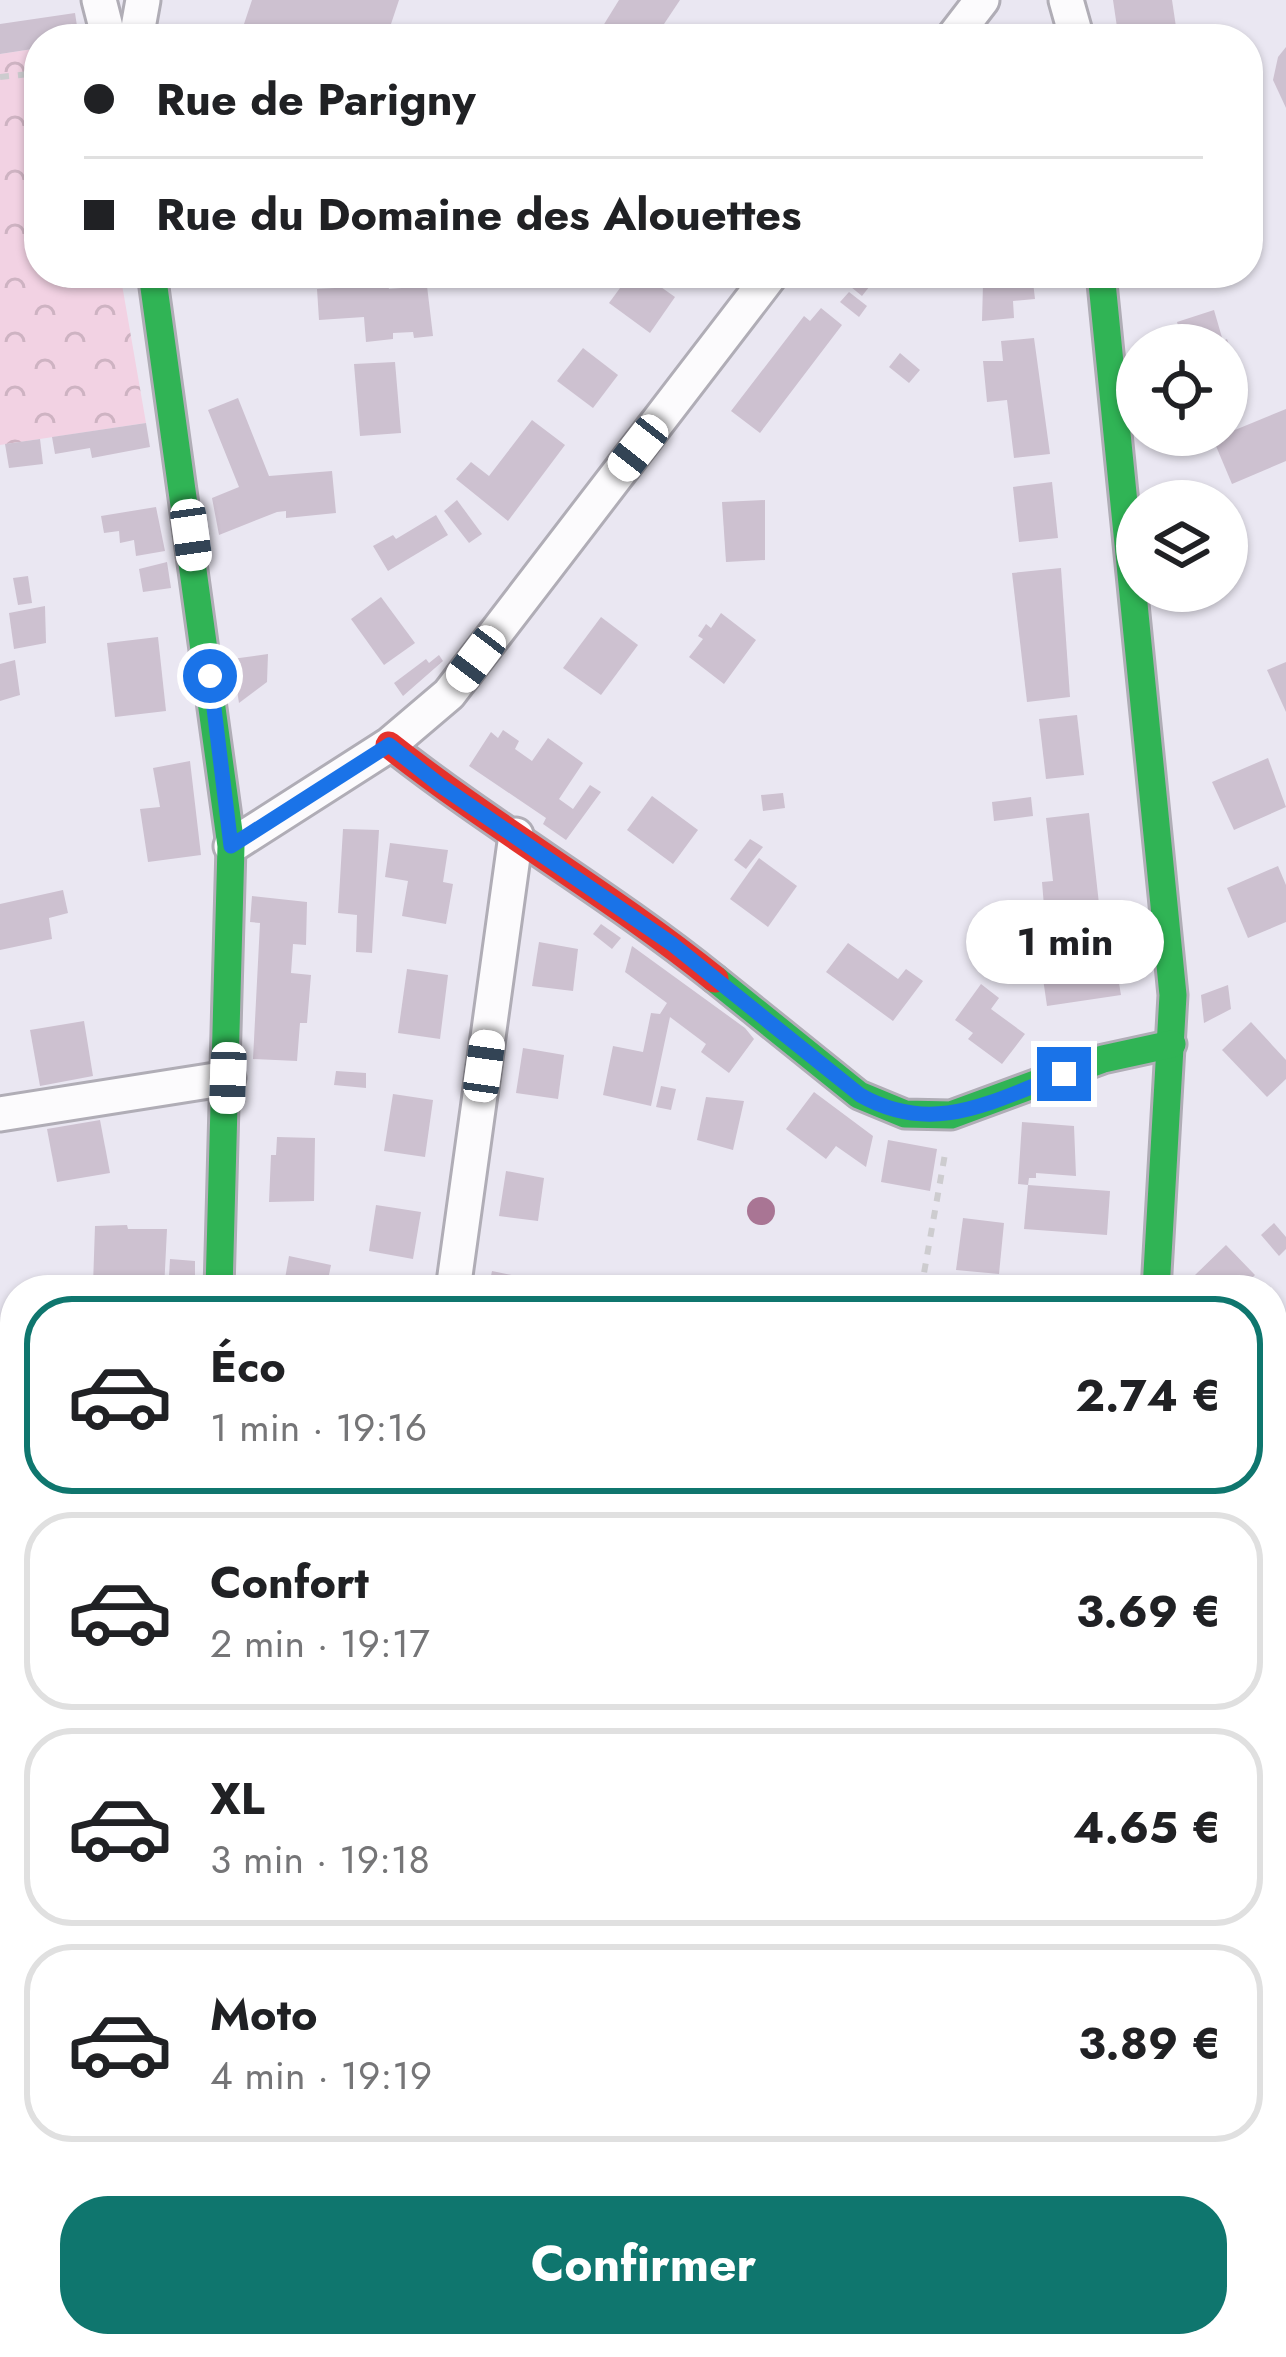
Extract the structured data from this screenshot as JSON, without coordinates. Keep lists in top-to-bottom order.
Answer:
{
  "page": {
    "banner": ["Rue de Parigny", "Rue du Domaine des Alouettes"],
    "bubble": "1 min",
    "list": [
      {
        "name": "Éco",
        "note": "1 min · 19:16",
        "value": "2.74 €"
      },
      {
        "name": "Confort",
        "note": "2 min · 19:17",
        "value": "3.69 €"
      },
      {
        "name": "XL",
        "note": "3 min · 19:18",
        "value": "4.65 €"
      },
      {
        "name": "Moto",
        "note": "4 min · 19:19",
        "value": "3.89 €"
      }
    ],
    "buttons": "Confirmer"
  }
}
